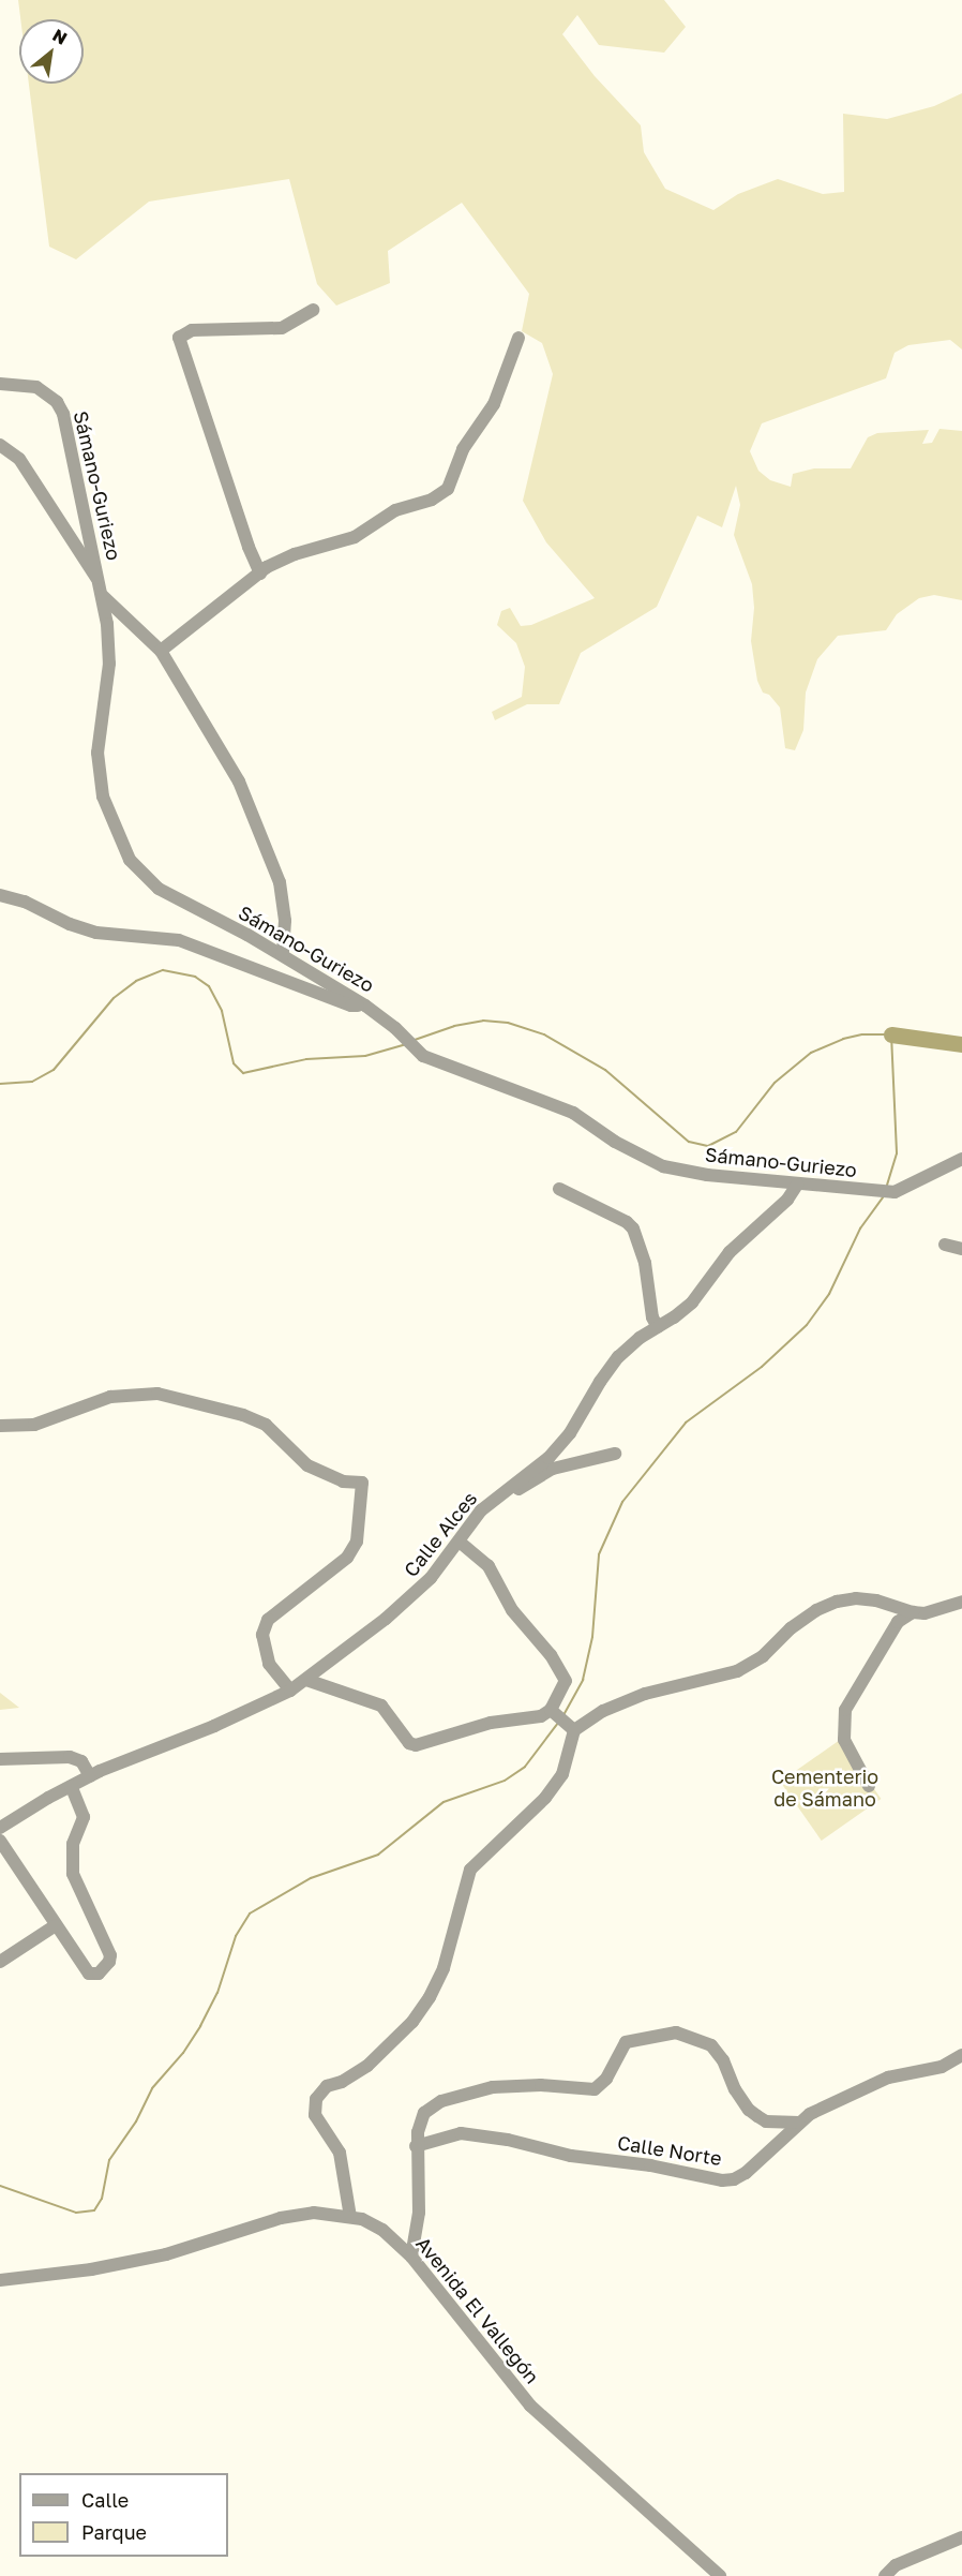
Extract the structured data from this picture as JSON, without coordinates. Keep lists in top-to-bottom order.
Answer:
{
  "streets": {
    "street": [
      "Sámano-Guriezo",
      "Calle Alces",
      "Calle Norte",
      "Avenida El Vallegón"
    ]
  },
  "crossings": [
    ["Sámano-Guriezo", "Calle Alces"]
  ],
  "parks": ["Cementerio de Sámano"],
  "legend": ["Calle", "Parque"],
  "north": "top right"
}
